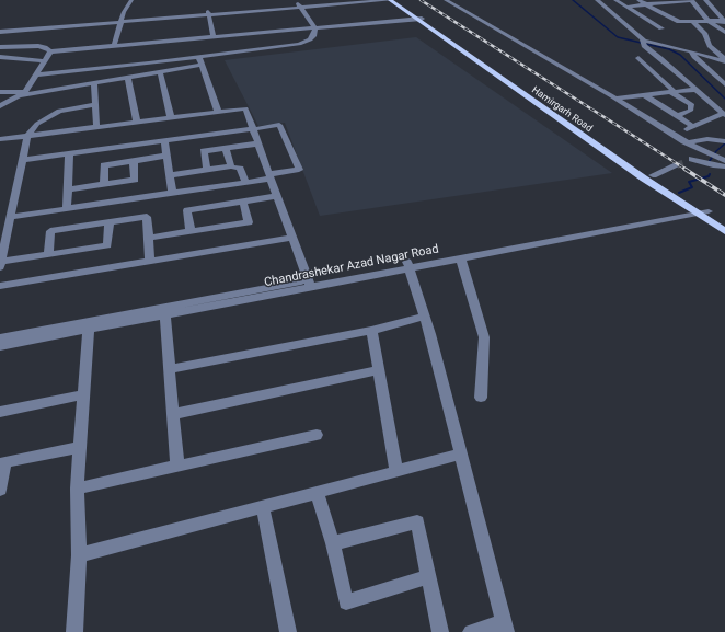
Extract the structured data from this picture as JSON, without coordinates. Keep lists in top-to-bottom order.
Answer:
{
  "streets": {
    "main road": ["Hamirgarh Road"],
    "street": ["Chandrashekar Azad Nagar Road"]
  },
  "crossings": [
    ["Hamirgarh Road", "Chandrashekar Azad Nagar Road"]
  ]
}
